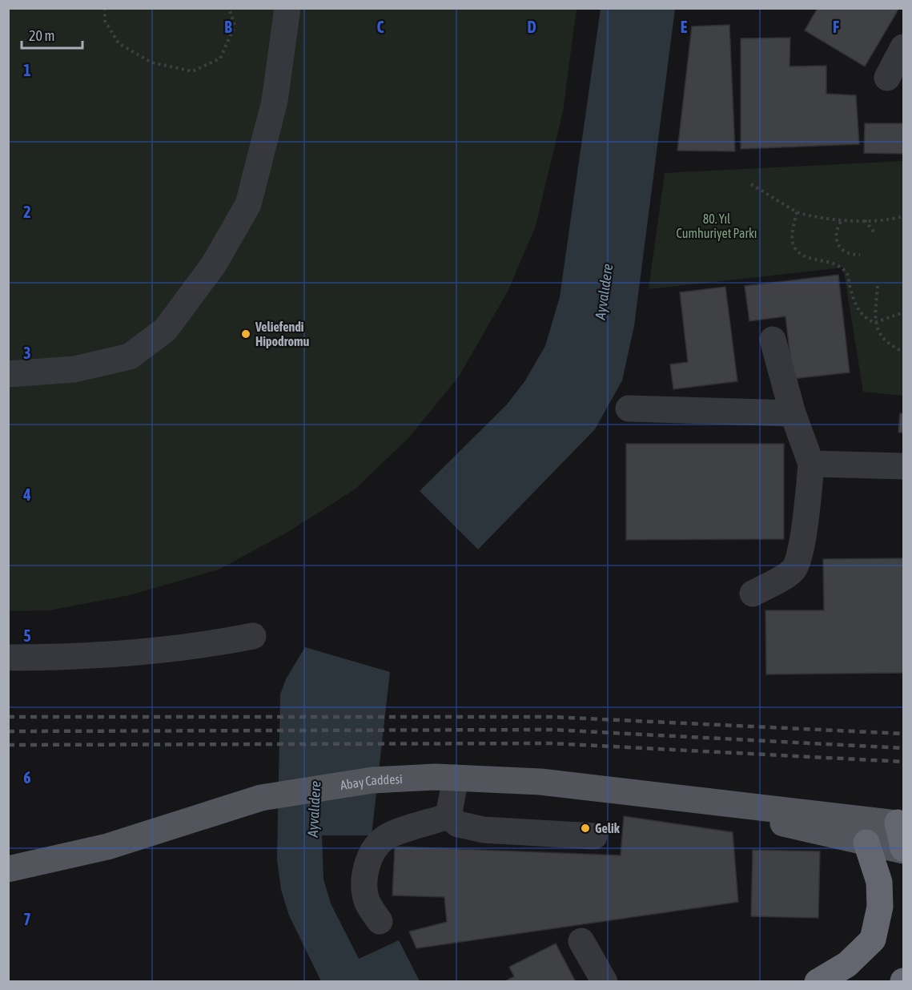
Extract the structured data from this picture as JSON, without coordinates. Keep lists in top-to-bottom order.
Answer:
{
  "streets": {
    "main road": ["Abay Caddesi"]
  },
  "water": ["Ayvalıdere"],
  "parks": ["80. Yıl Cumhuriyet Parkı"],
  "places": ["Veliefendi Hipodromu", "Gelik"],
  "scale_bar": "20 m",
  "grid": {
    "columns": [
      "B",
      "C",
      "D",
      "E",
      "F"
    ],
    "rows": [
      "1",
      "2",
      "3",
      "4",
      "5",
      "6",
      "7"
    ]
  }
}
